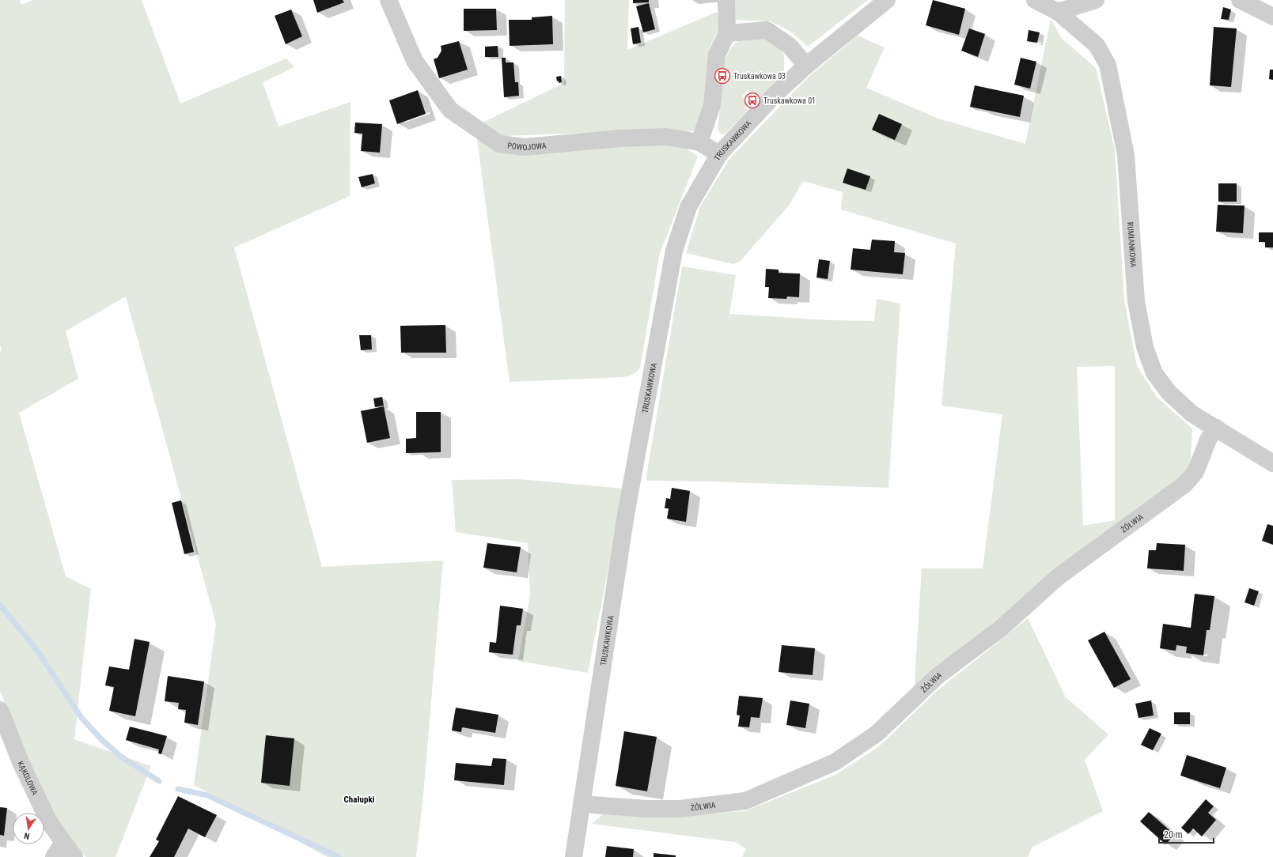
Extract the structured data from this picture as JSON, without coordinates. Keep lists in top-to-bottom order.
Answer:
{
  "streets": {
    "street": [
      "TRUSKAWKOWA",
      "POWOJOWA",
      "RUMIANKOWA",
      "ŻÓŁWIA",
      "KĄKOLOWA"
    ]
  },
  "crossings": [
    ["TRUSKAWKOWA", "POWOJOWA"],
    ["TRUSKAWKOWA", "ŻÓŁWIA"],
    ["RUMIANKOWA", "ŻÓŁWIA"]
  ],
  "districts": ["Chałupki"],
  "places": {
    "bus stop": ["Truskawkowa 03", "Truskawkowa 01"]
  },
  "scale_bar": "20 m",
  "north": "bottom"
}
